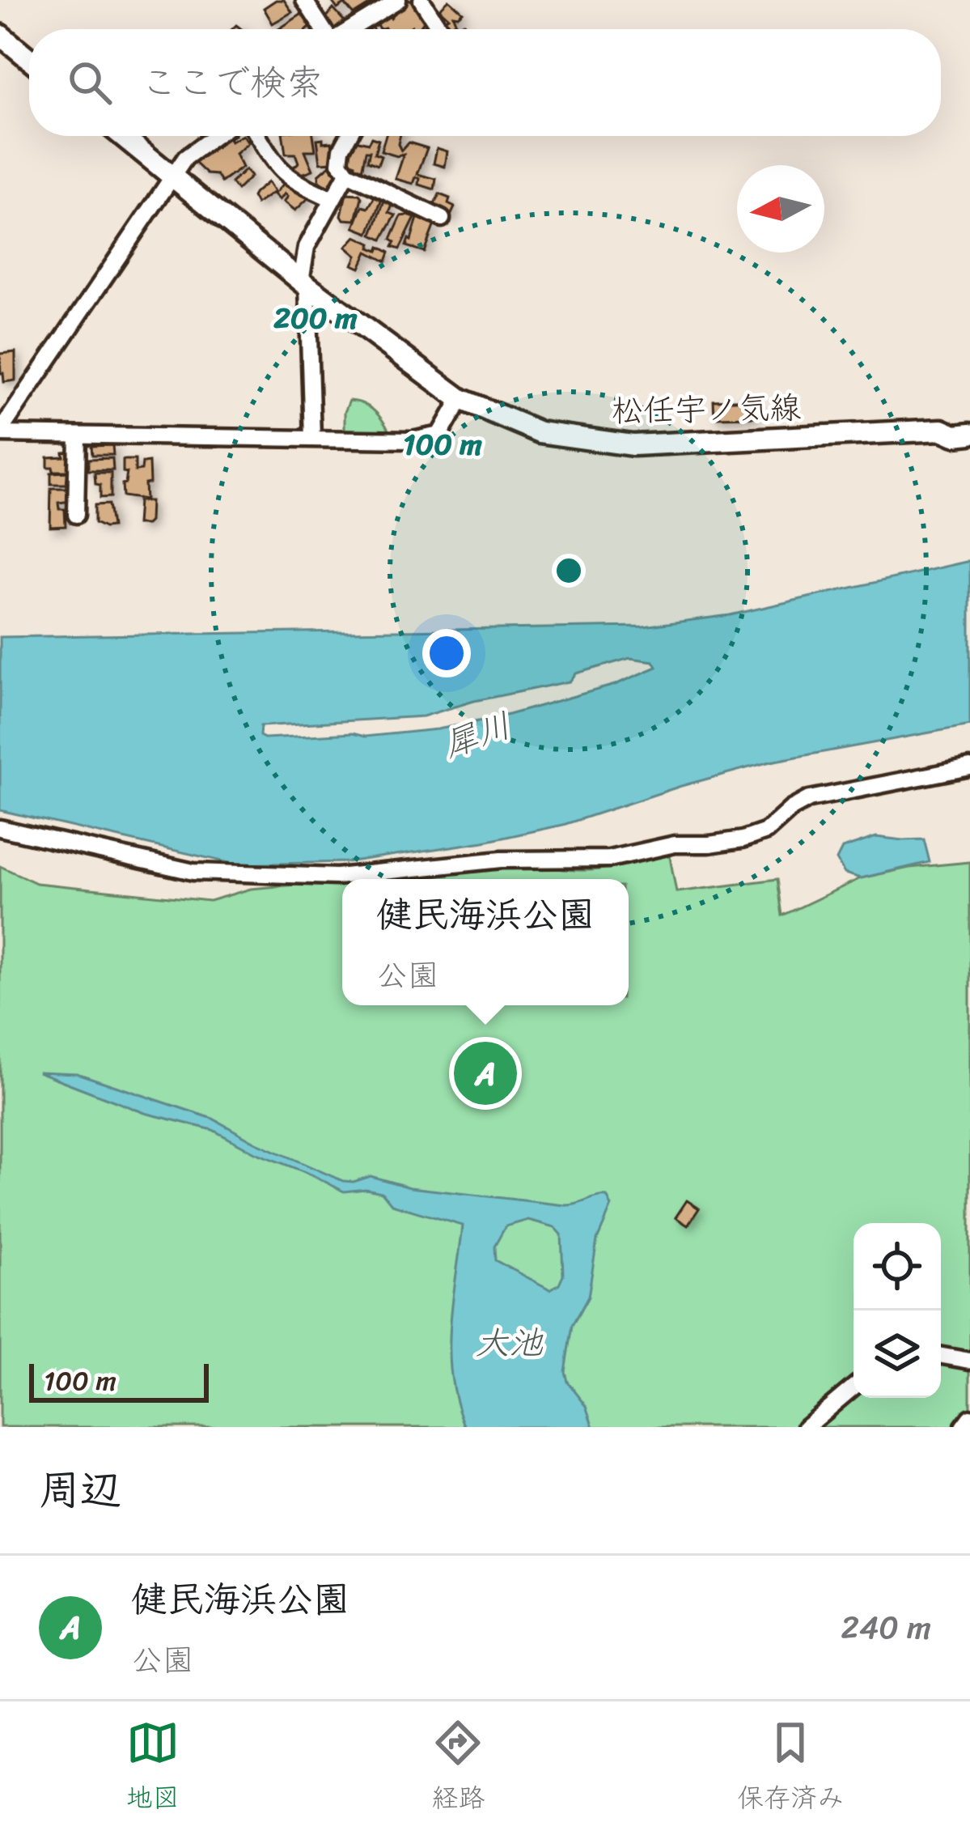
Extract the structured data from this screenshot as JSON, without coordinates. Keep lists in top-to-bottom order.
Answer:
{
  "streets": {
    "main road": ["松任宇ノ気線"]
  },
  "water": ["犀川", "大池"],
  "scale_bar": "100 m",
  "north": "left",
  "page": {
    "search": "ここで検索",
    "popup": ["健民海浜公園", "公園"],
    "pins": "A",
    "scale": "100 m",
    "heading": "周辺",
    "list": [
      {
        "mark": "A",
        "name": "健民海浜公園",
        "note": "公園",
        "value": "240 m"
      }
    ],
    "nav": ["地図", "経路", "保存済み"]
  },
  "rings": ["200 m", "100 m"]
}
